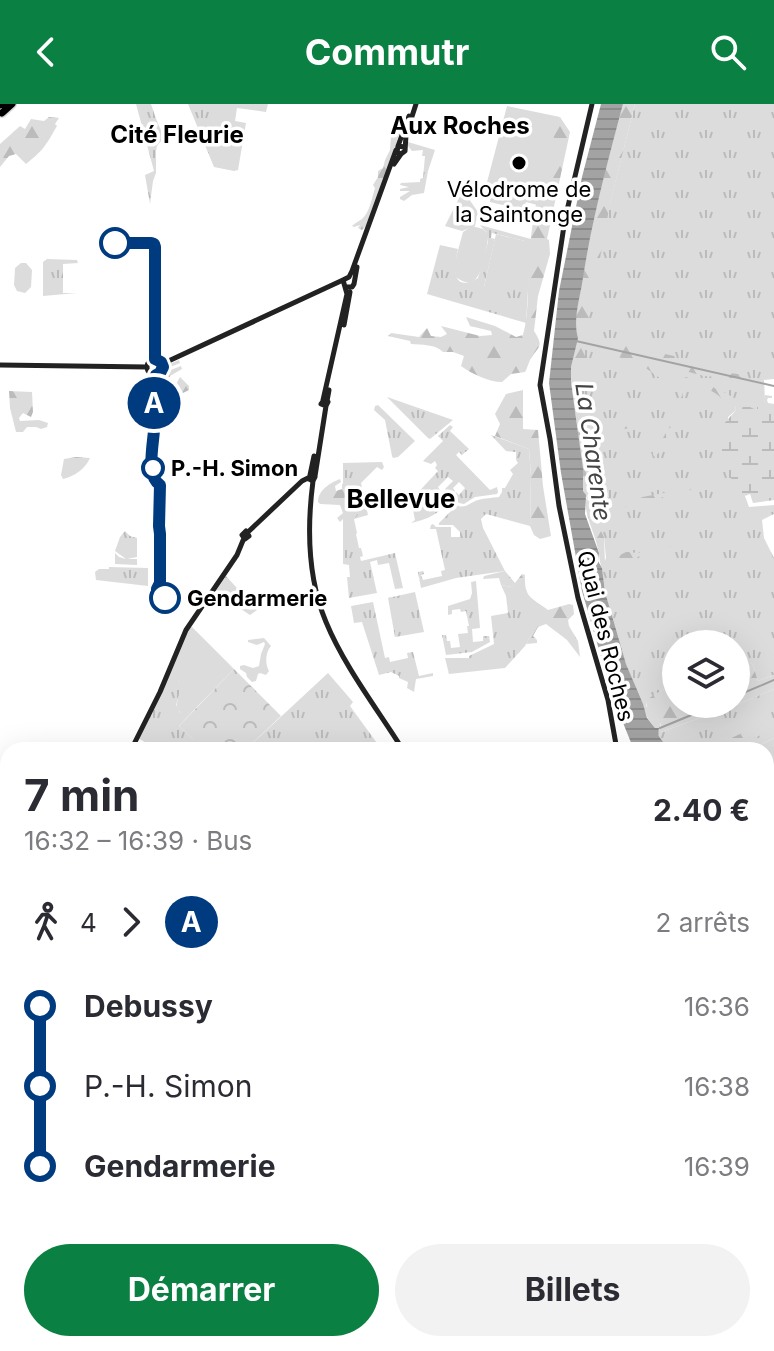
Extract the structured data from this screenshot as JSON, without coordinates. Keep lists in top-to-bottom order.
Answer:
{
  "streets": {
    "street": ["Quai des Roches"]
  },
  "districts": ["Aux Roches", "Cité Fleurie", "Bellevue"],
  "water": ["La Charente"],
  "places": ["Vélodrome de la Saintonge", "P.-H. Simon", "Gendarmerie"],
  "lines": ["bus line A"],
  "page": {
    "header": "Commutr",
    "on_map": "A",
    "heading": ["7 min", "16:32 – 16:39 · Bus", "2.40 €"],
    "legs": ["4", "A", "2 arrêts"],
    "list": [
      {
        "name": "Debussy",
        "value": "16:36"
      },
      {
        "name": "P.-H. Simon",
        "value": "16:38"
      },
      {
        "name": "Gendarmerie",
        "value": "16:39"
      }
    ],
    "buttons": ["Démarrer", "Billets"]
  }
}
